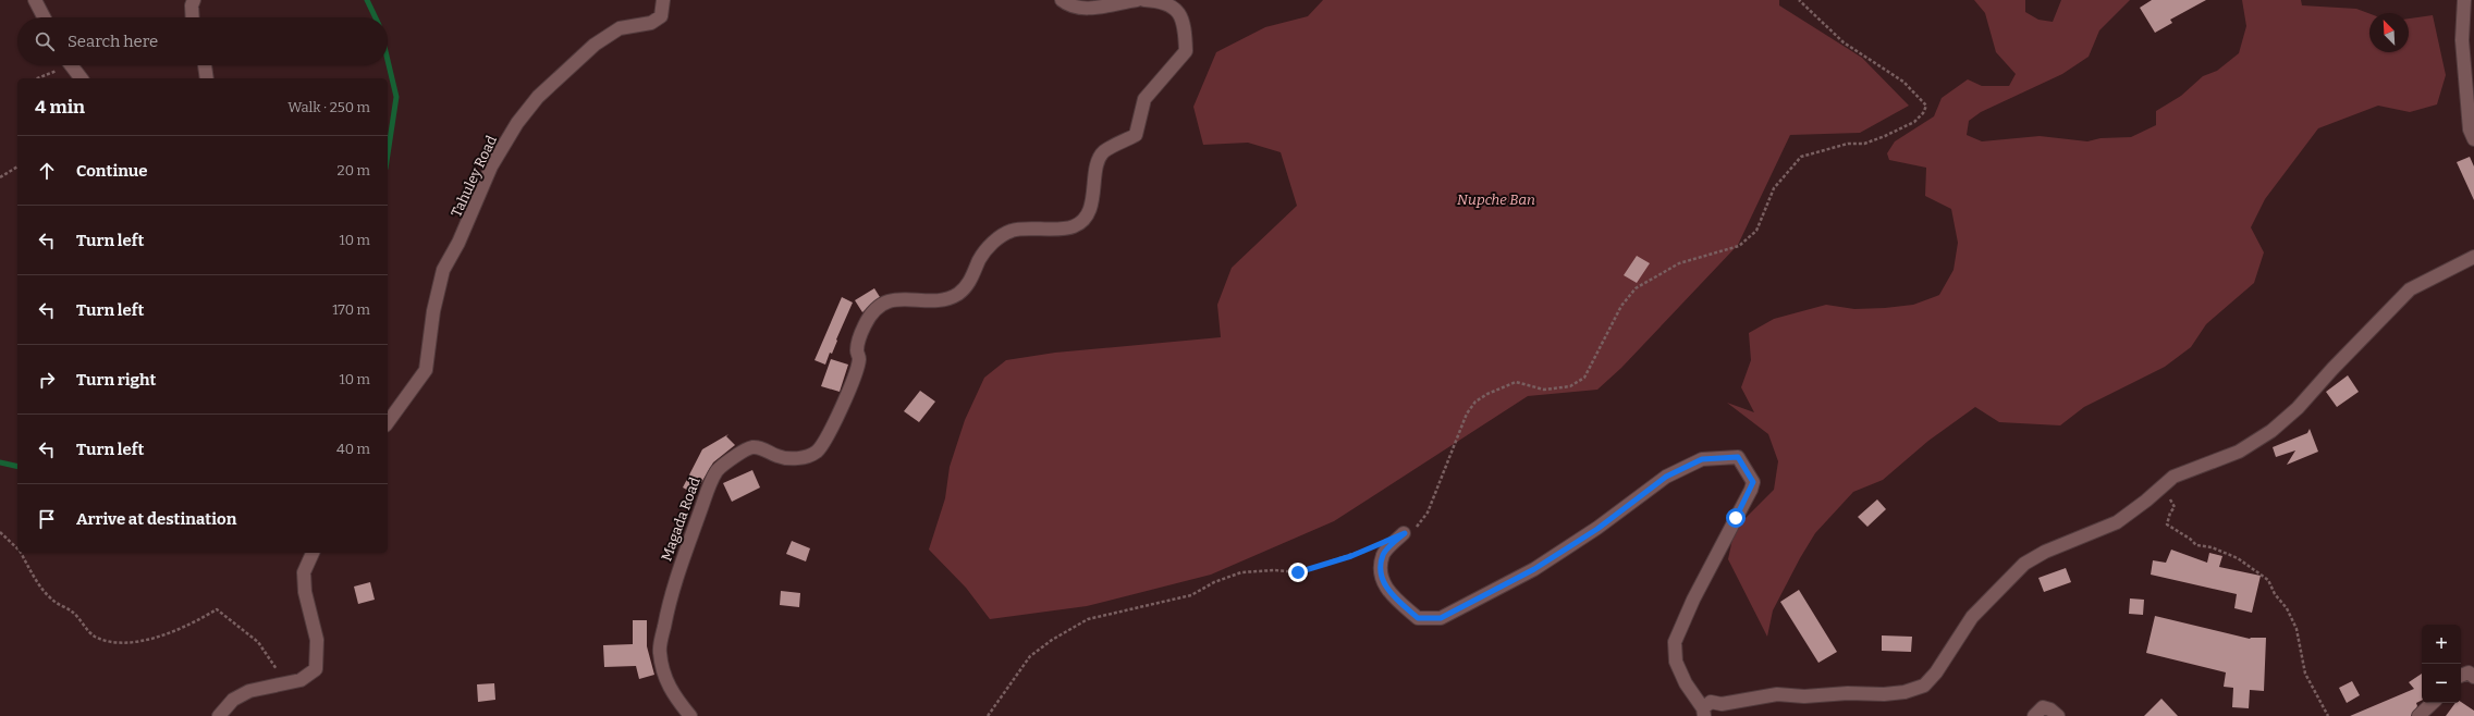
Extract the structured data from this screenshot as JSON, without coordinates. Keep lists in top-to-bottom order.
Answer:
{
  "streets": {
    "street": ["Tahuley Road", "Magada Road"]
  },
  "parks": ["Nupche Ban"],
  "north": "top left",
  "page": {
    "search": "Search here",
    "heading": ["4 min", "Walk · 250 m"],
    "list": [
      ["Continue", "20 m"],
      ["Turn left", "10 m"],
      ["Turn left", "170 m"],
      ["Turn right", "10 m"],
      ["Turn left", "40 m"],
      "Arrive at destination"
    ],
    "map_buttons": ["+", "−"]
  }
}
